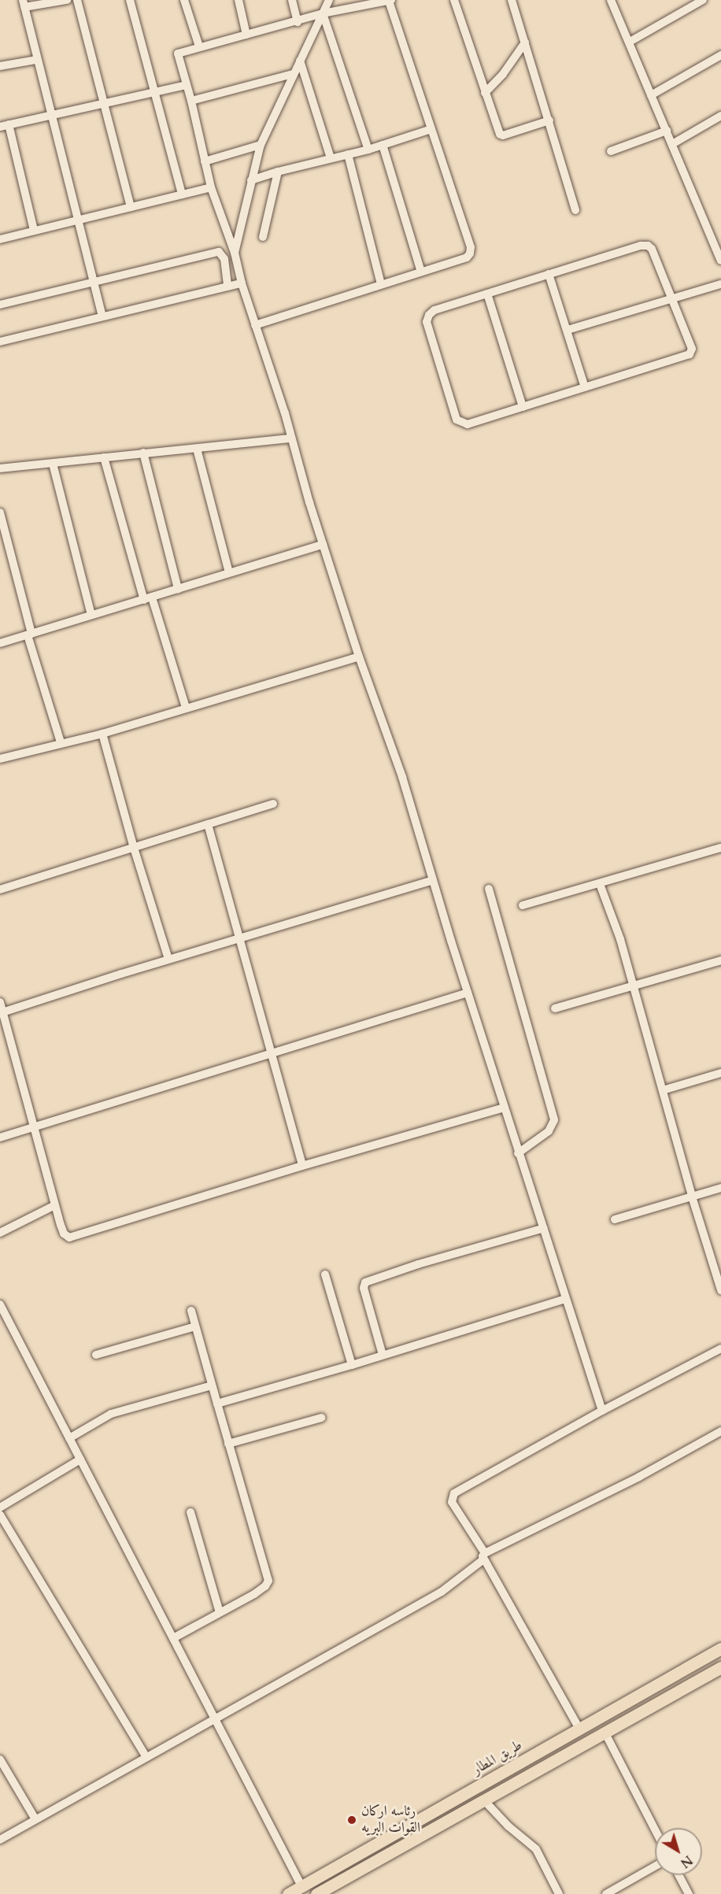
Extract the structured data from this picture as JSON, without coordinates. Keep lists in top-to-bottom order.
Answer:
{
  "streets": {
    "highway": ["طريق المطار"]
  },
  "places": ["رئاسه اركان القوات البريه"],
  "north": "bottom right"
}
